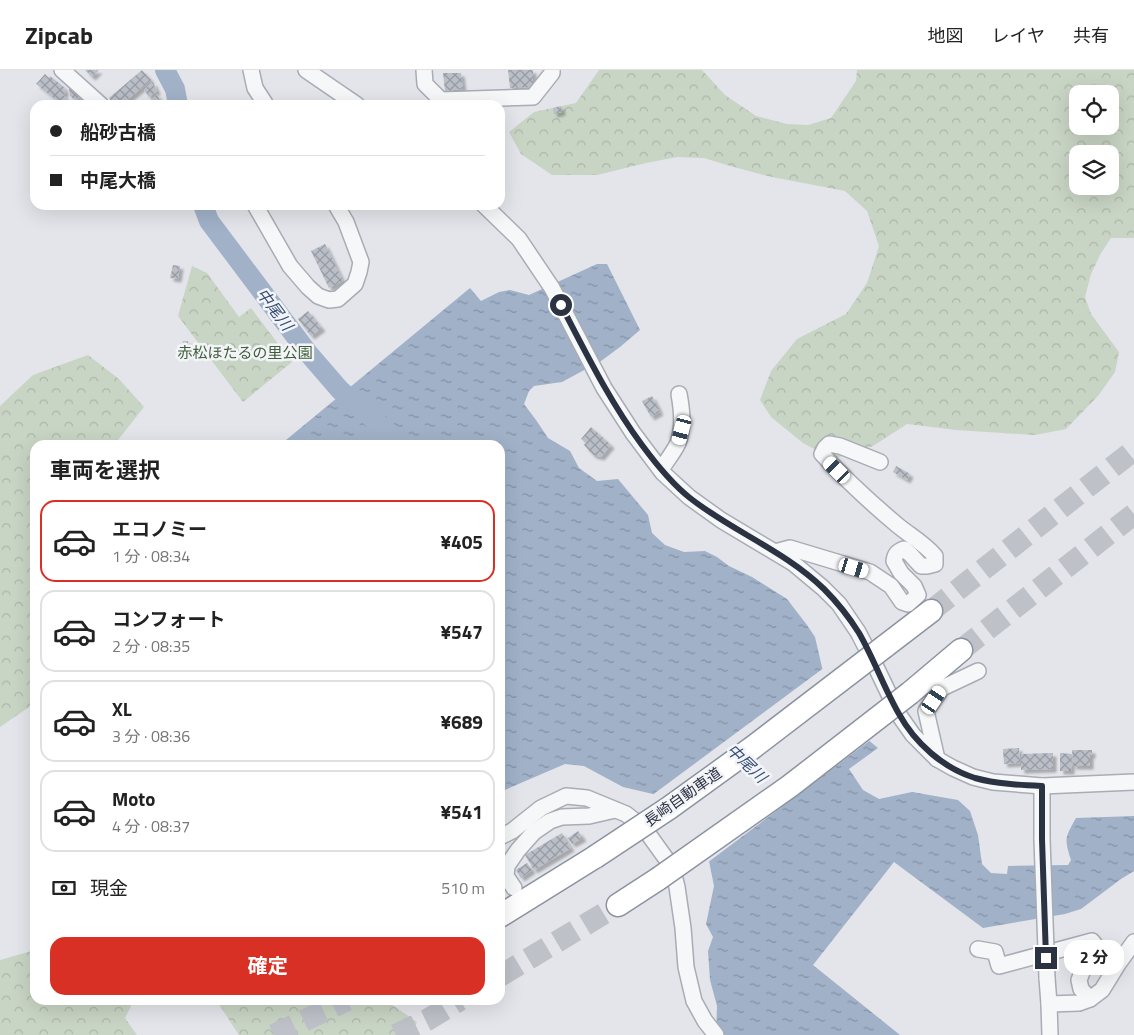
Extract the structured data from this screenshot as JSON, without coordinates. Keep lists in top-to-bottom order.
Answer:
{
  "streets": {
    "highway": ["長崎自動車道"]
  },
  "water": ["中尾川"],
  "parks": ["赤松ほたるの里公園"],
  "page": {
    "header": "Zipcab",
    "nav": ["地図", "レイヤ", "共有"],
    "banner": ["船砂古橋", "中尾大橋"],
    "heading": "車両を選択",
    "list": [
      {
        "name": "エコノミー",
        "note": "1 分 · 08:34",
        "value": "¥405"
      },
      {
        "name": "コンフォート",
        "note": "2 分 · 08:35",
        "value": "¥547"
      },
      {
        "name": "XL",
        "note": "3 分 · 08:36",
        "value": "¥689"
      },
      {
        "name": "Moto",
        "note": "4 分 · 08:37",
        "value": "¥541"
      }
    ],
    "pay": ["現金", "510 m"],
    "buttons": "確定",
    "bubble": "2 分"
  }
}
